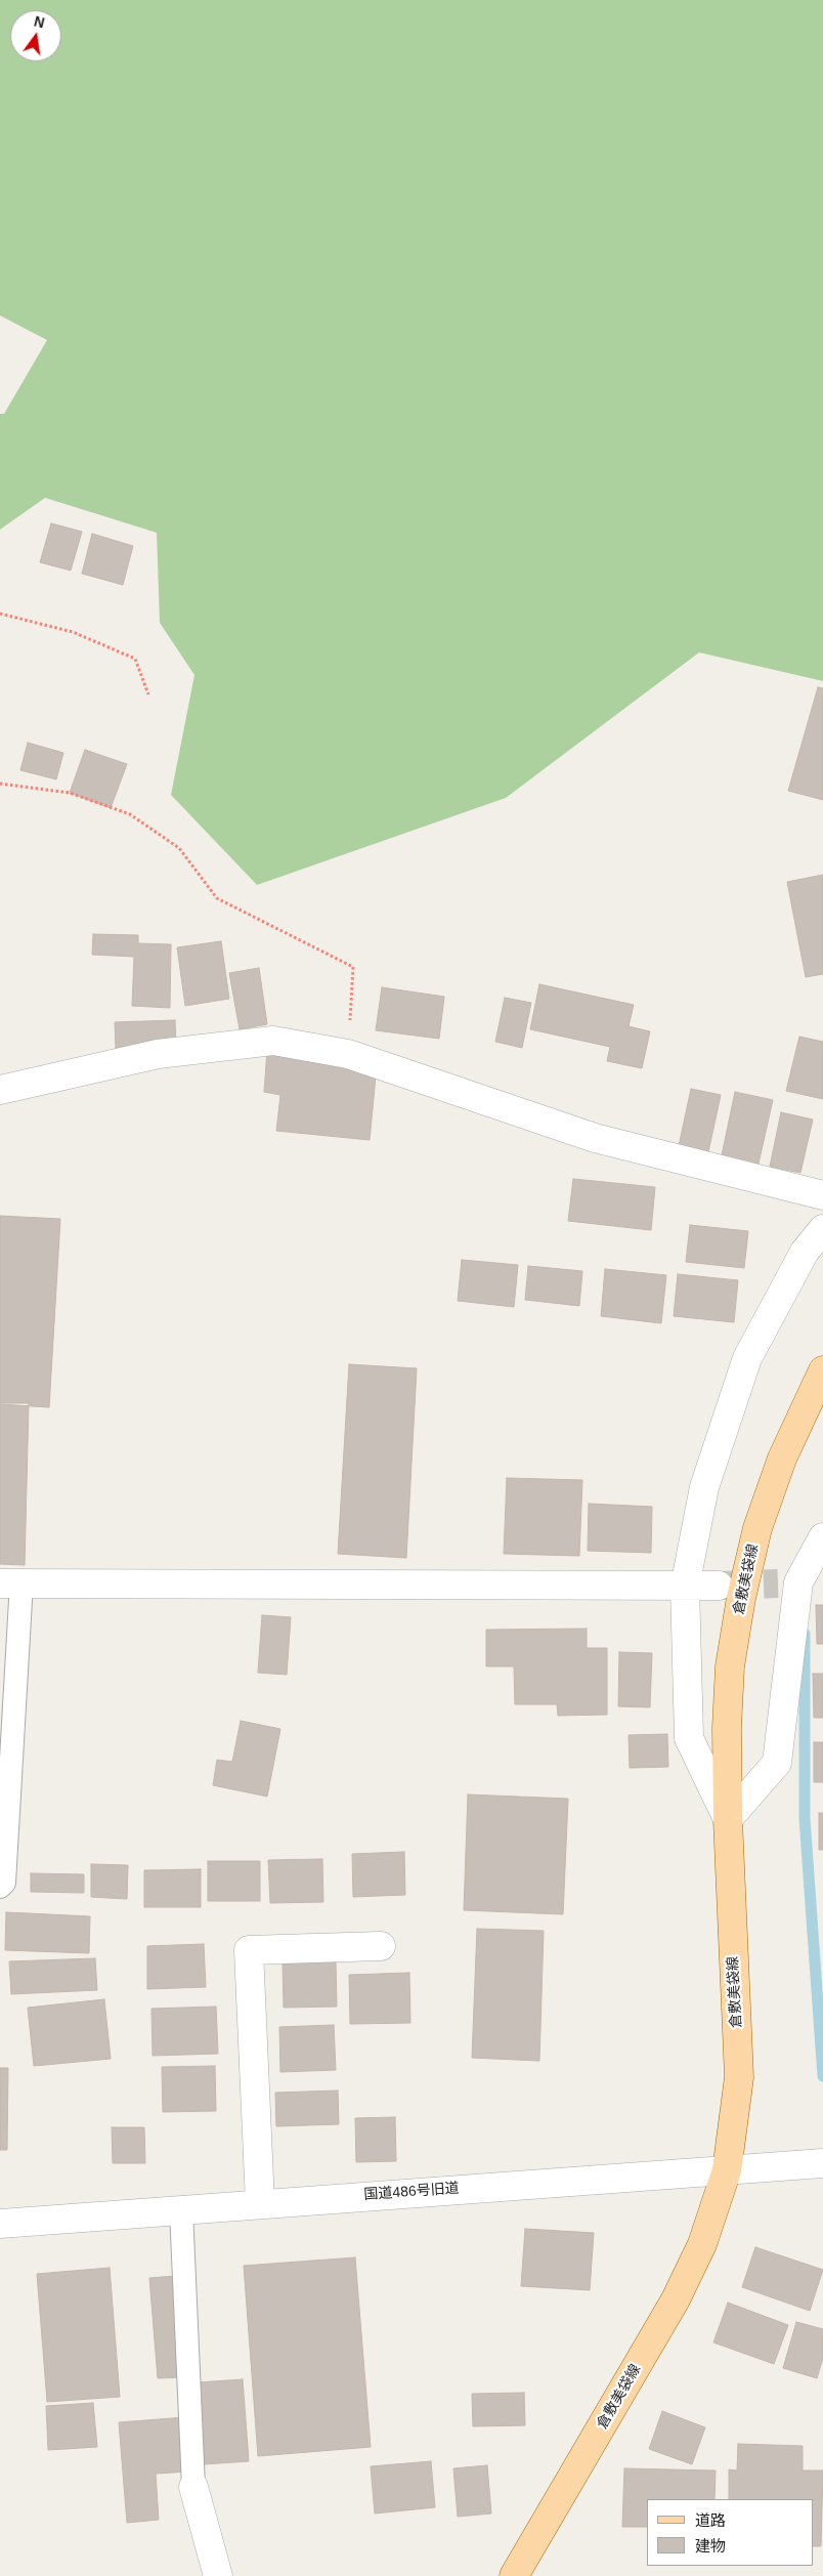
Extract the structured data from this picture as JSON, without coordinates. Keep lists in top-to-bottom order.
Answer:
{
  "streets": {
    "main road": ["倉敷美袋線"],
    "street": ["国道486号旧道"]
  },
  "crossings": [
    ["倉敷美袋線", "国道486号旧道"]
  ],
  "legend": ["道路", "建物"],
  "north": "top"
}
